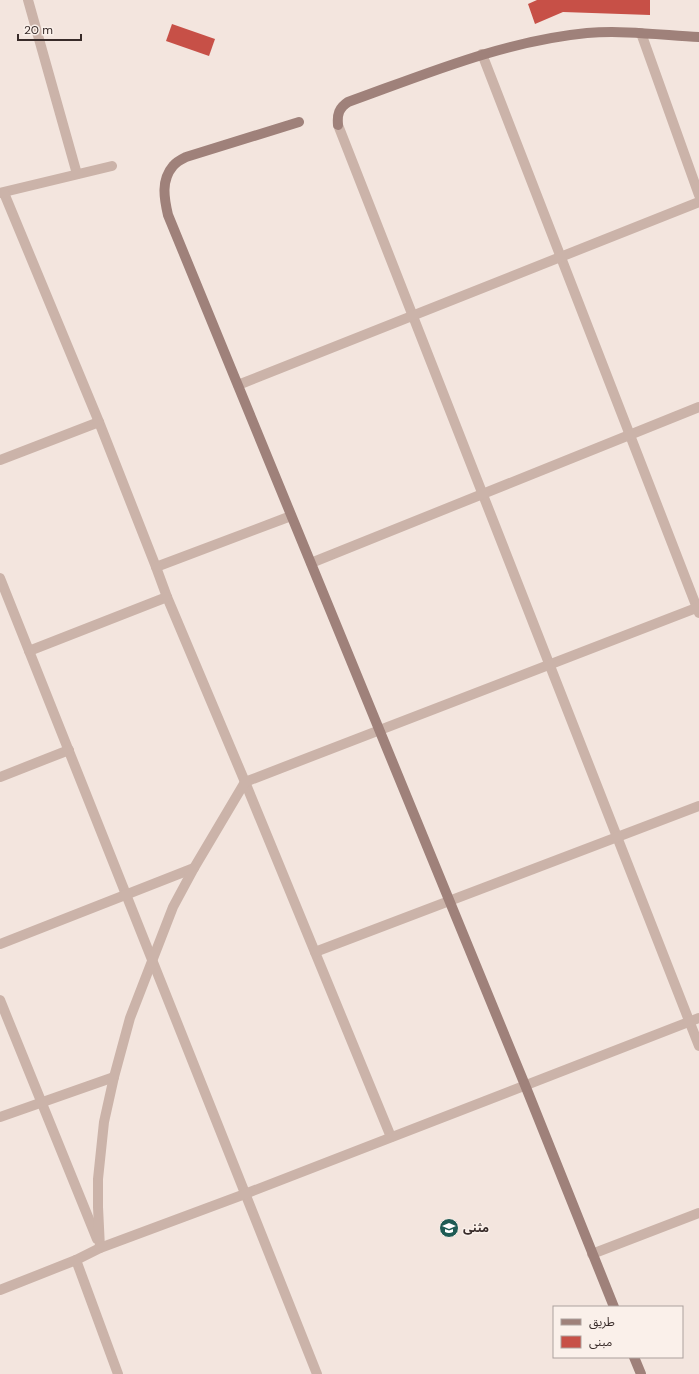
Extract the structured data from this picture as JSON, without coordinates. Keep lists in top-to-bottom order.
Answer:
{
  "places": {
    "school or university": ["مثنى"]
  },
  "legend": ["طريق", "مبنى"],
  "scale_bar": "20 m"
}
